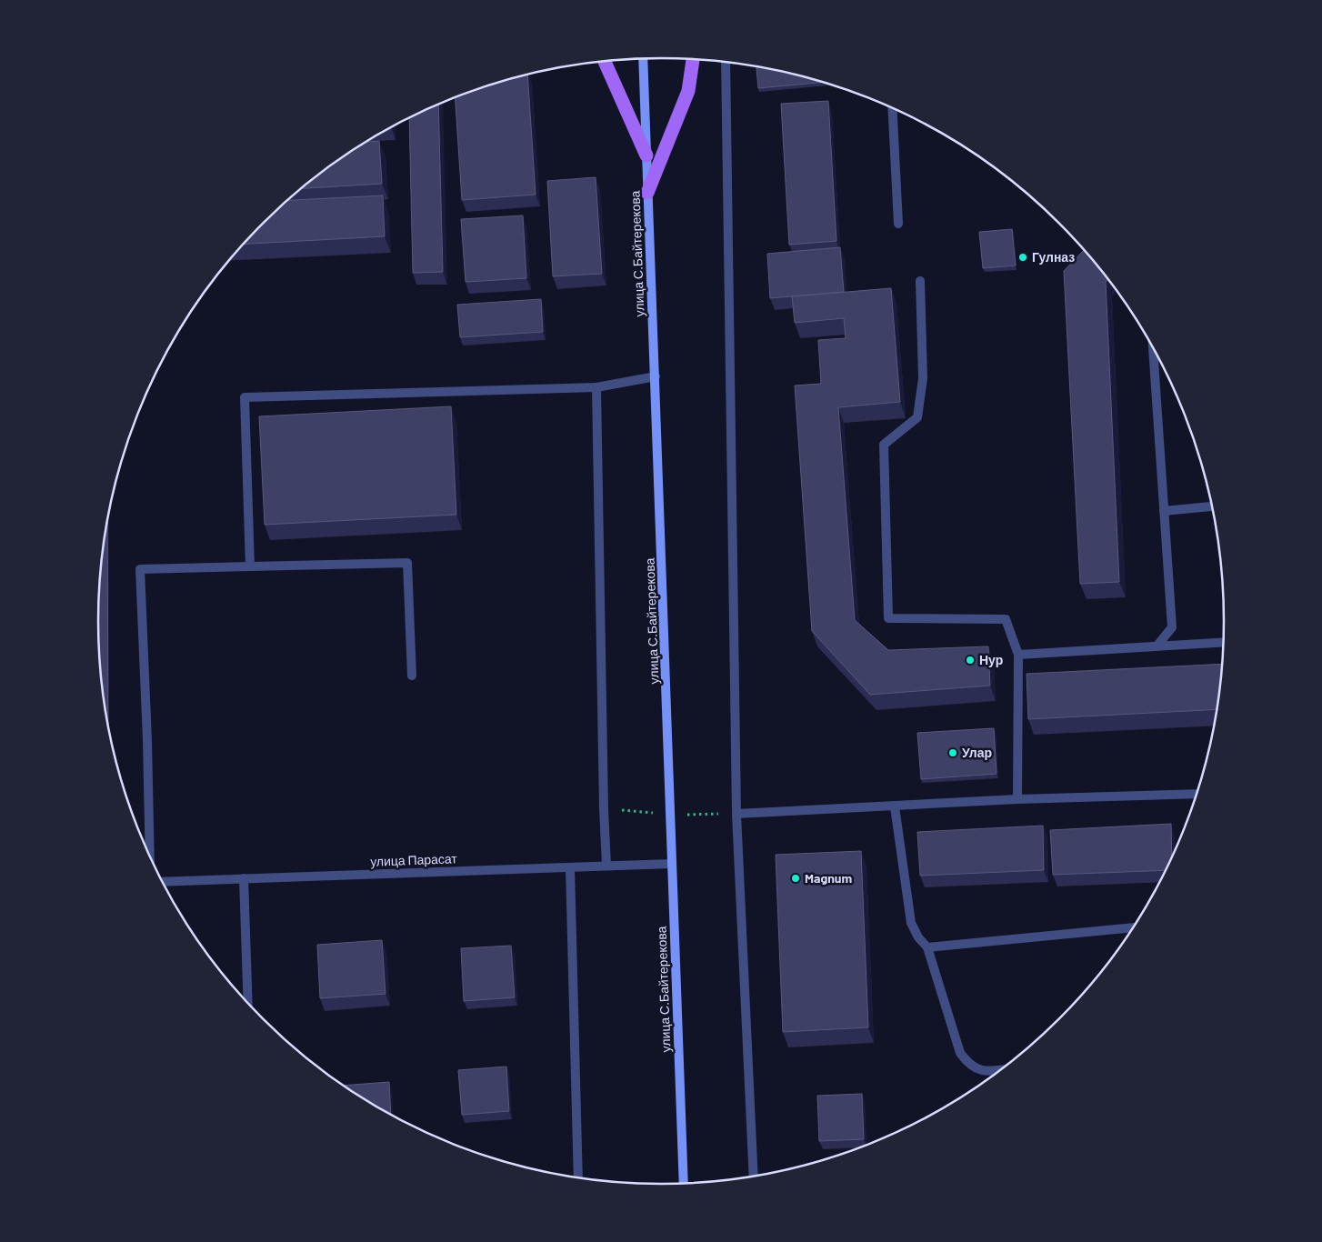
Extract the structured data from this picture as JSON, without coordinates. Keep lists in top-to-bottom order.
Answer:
{
  "streets": {
    "main road": ["улица С.Байтерекова"],
    "street": ["улица Парасат"]
  },
  "crossings": [
    ["улица С.Байтерекова", "улица Парасат"]
  ],
  "places": [
    "Гулназ",
    "Нур",
    "Улар",
    "Magnum"
  ]
}
